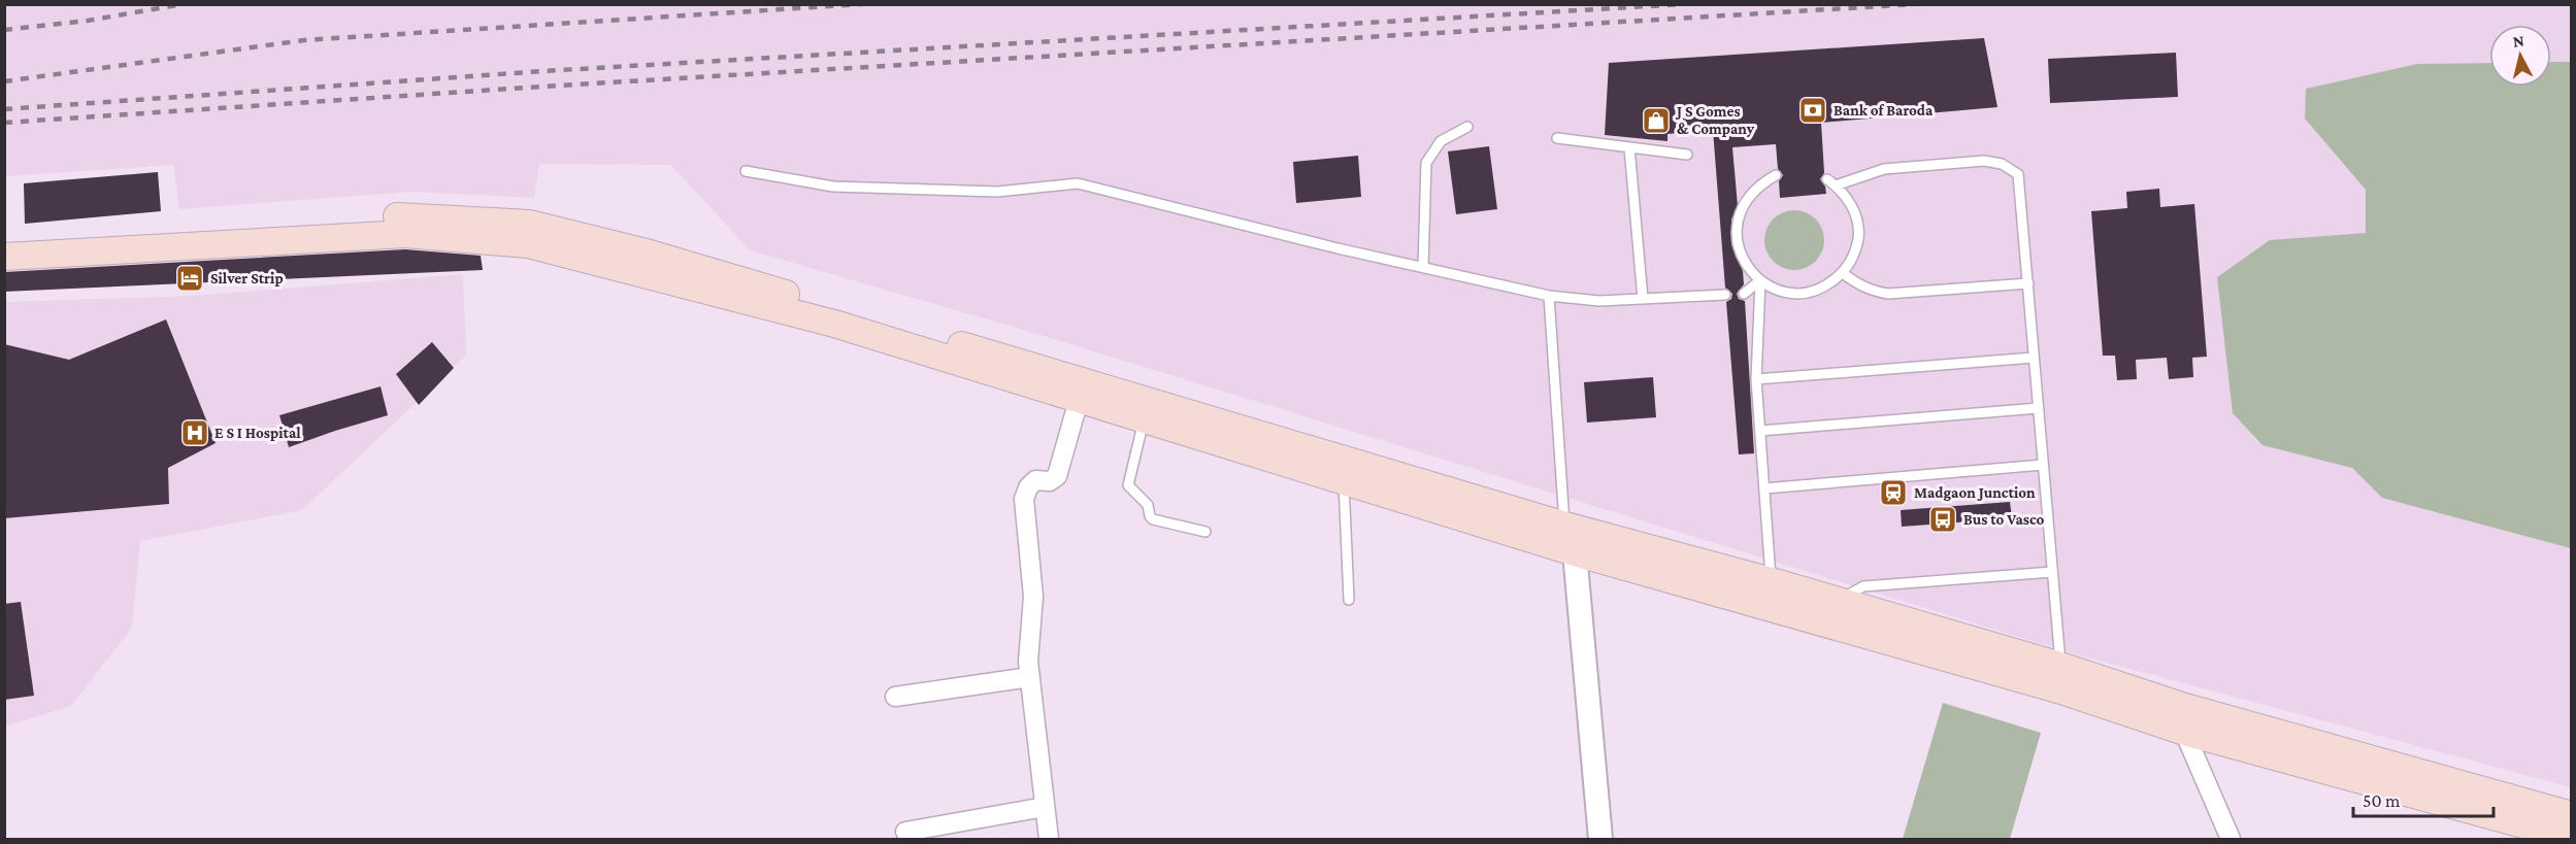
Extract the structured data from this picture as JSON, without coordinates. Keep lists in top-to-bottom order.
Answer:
{
  "places": {
    "bank": ["Bank of Baroda"],
    "shop": ["J S Gomes & Company"],
    "hotel": ["Silver Strip"],
    "hospital": ["E S I Hospital"],
    "station": ["Madgaon Junction"],
    "bus stop": ["Bus to Vasco"]
  },
  "scale_bar": "50 m",
  "north": "top"
}
